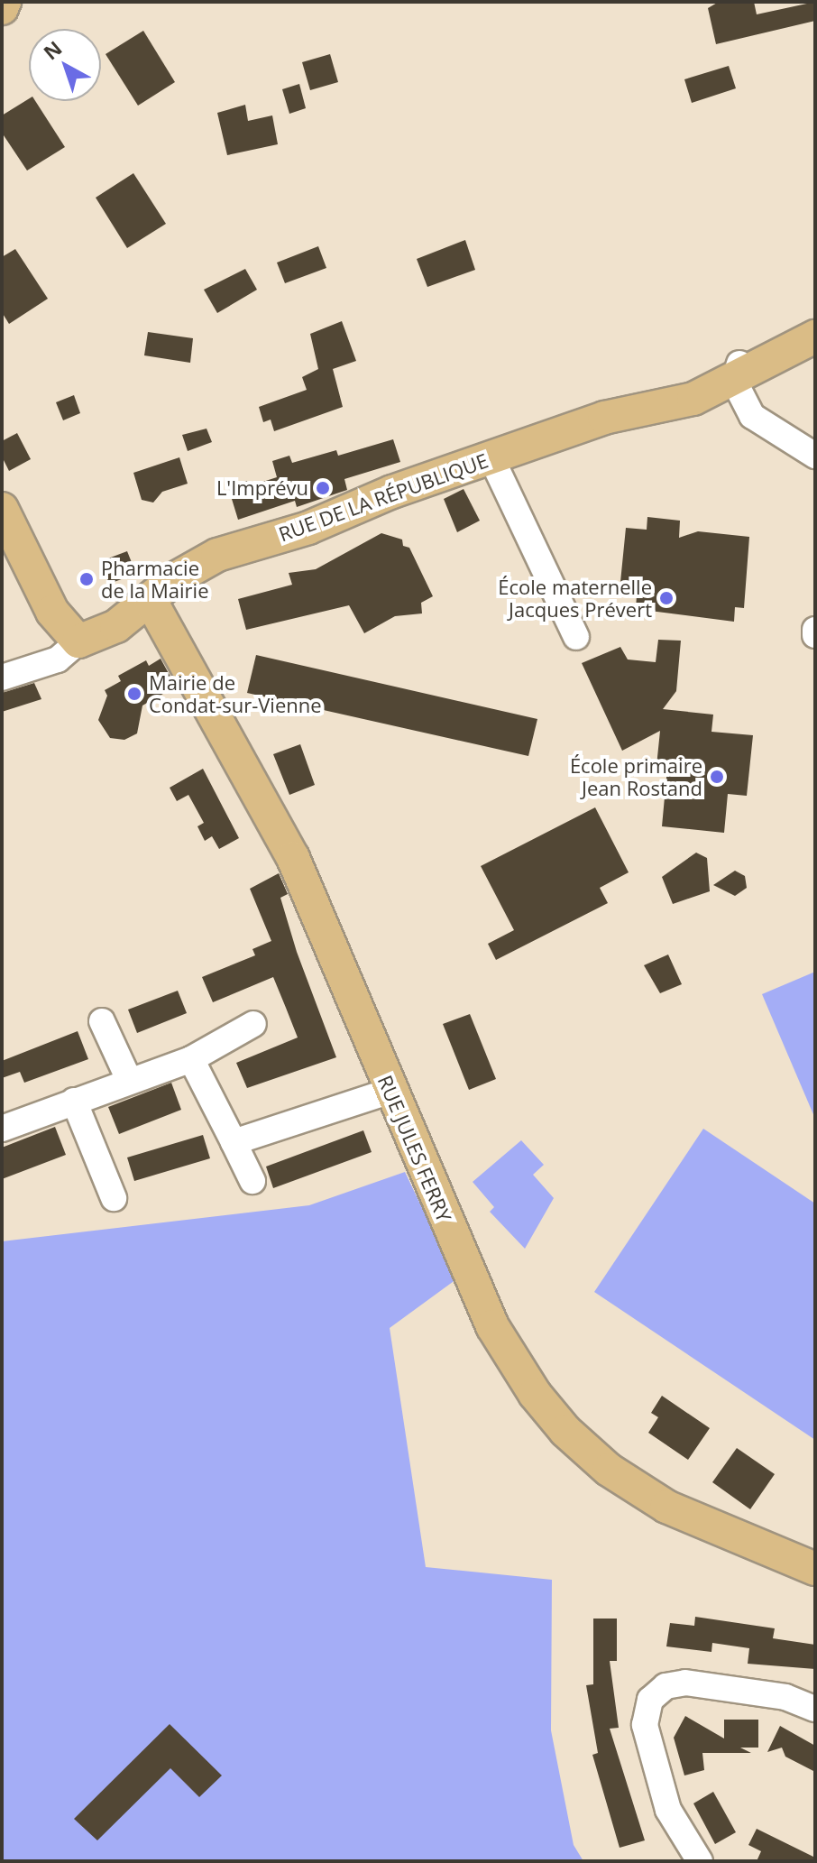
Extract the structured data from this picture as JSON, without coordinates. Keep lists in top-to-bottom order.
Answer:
{
  "streets": {
    "main road": ["RUE DE LA RÉPUBLIQUE", "RUE JULES FERRY"]
  },
  "crossings": [
    ["RUE DE LA RÉPUBLIQUE", "RUE JULES FERRY"]
  ],
  "places": [
    "L'Imprévu",
    "Pharmacie de la Mairie",
    "École maternelle Jacques Prévert",
    "Mairie de Condat-sur-Vienne",
    "École primaire Jean Rostand"
  ],
  "north": "top left"
}
